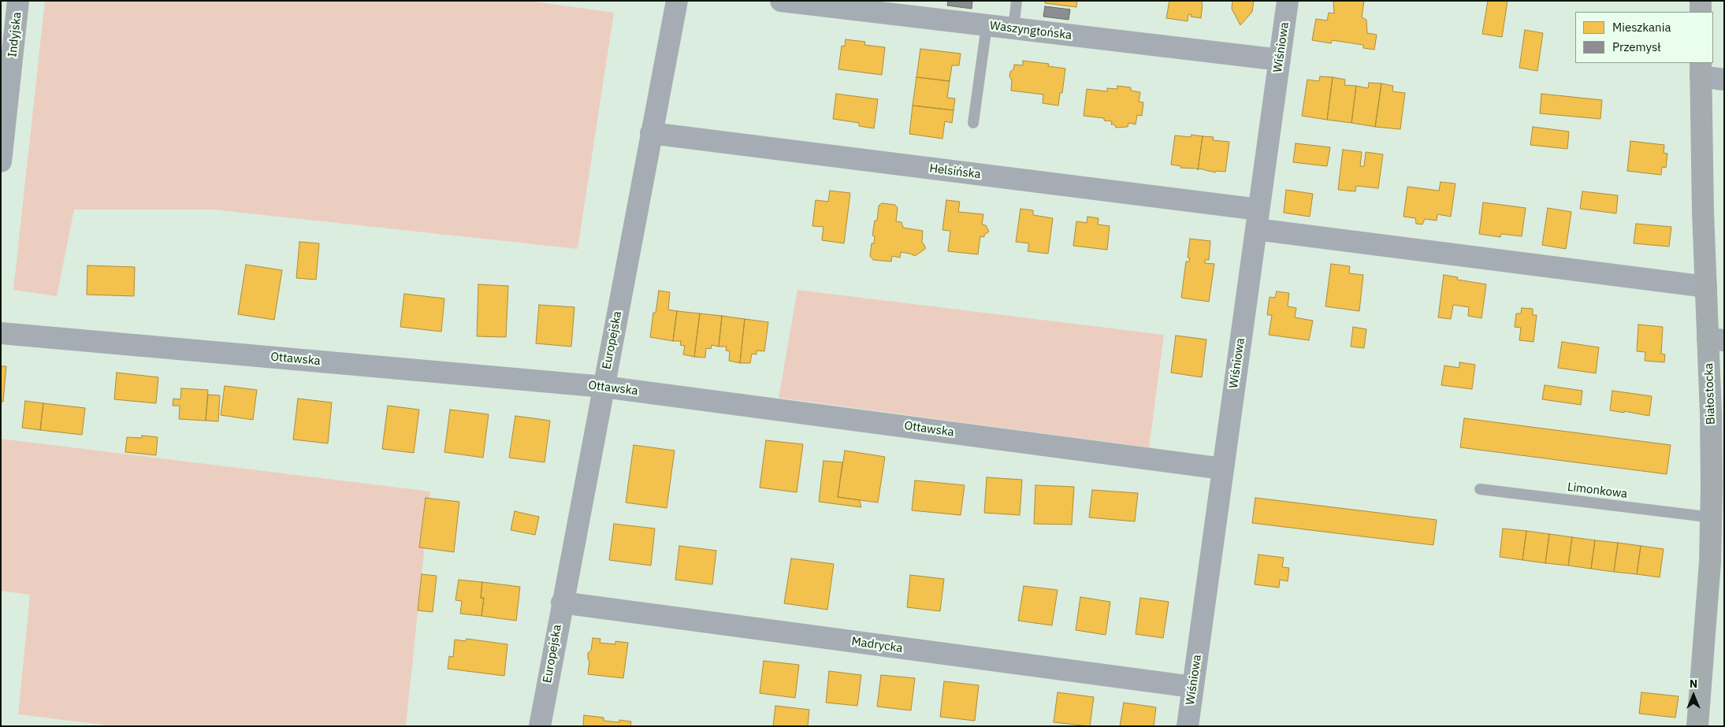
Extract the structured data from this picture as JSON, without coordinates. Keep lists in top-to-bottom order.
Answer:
{
  "streets": {
    "street": [
      "Waszyngtońska",
      "Indyjska",
      "Wiśniowa",
      "Helsińska",
      "Europejska",
      "Ottawska",
      "Białostocka",
      "Madrycka"
    ],
    "lane": ["Limonkowa"]
  },
  "crossings": [
    ["Waszyngtońska", "Wiśniowa"],
    ["Wiśniowa", "Helsińska"],
    ["Wiśniowa", "Ottawska"],
    ["Wiśniowa", "Madrycka"],
    ["Helsińska", "Europejska"],
    ["Helsińska", "Białostocka"],
    ["Europejska", "Ottawska"],
    ["Europejska", "Madrycka"],
    ["Białostocka", "Limonkowa"]
  ],
  "legend": ["Mieszkania", "Przemysł"],
  "north": "top"
}
